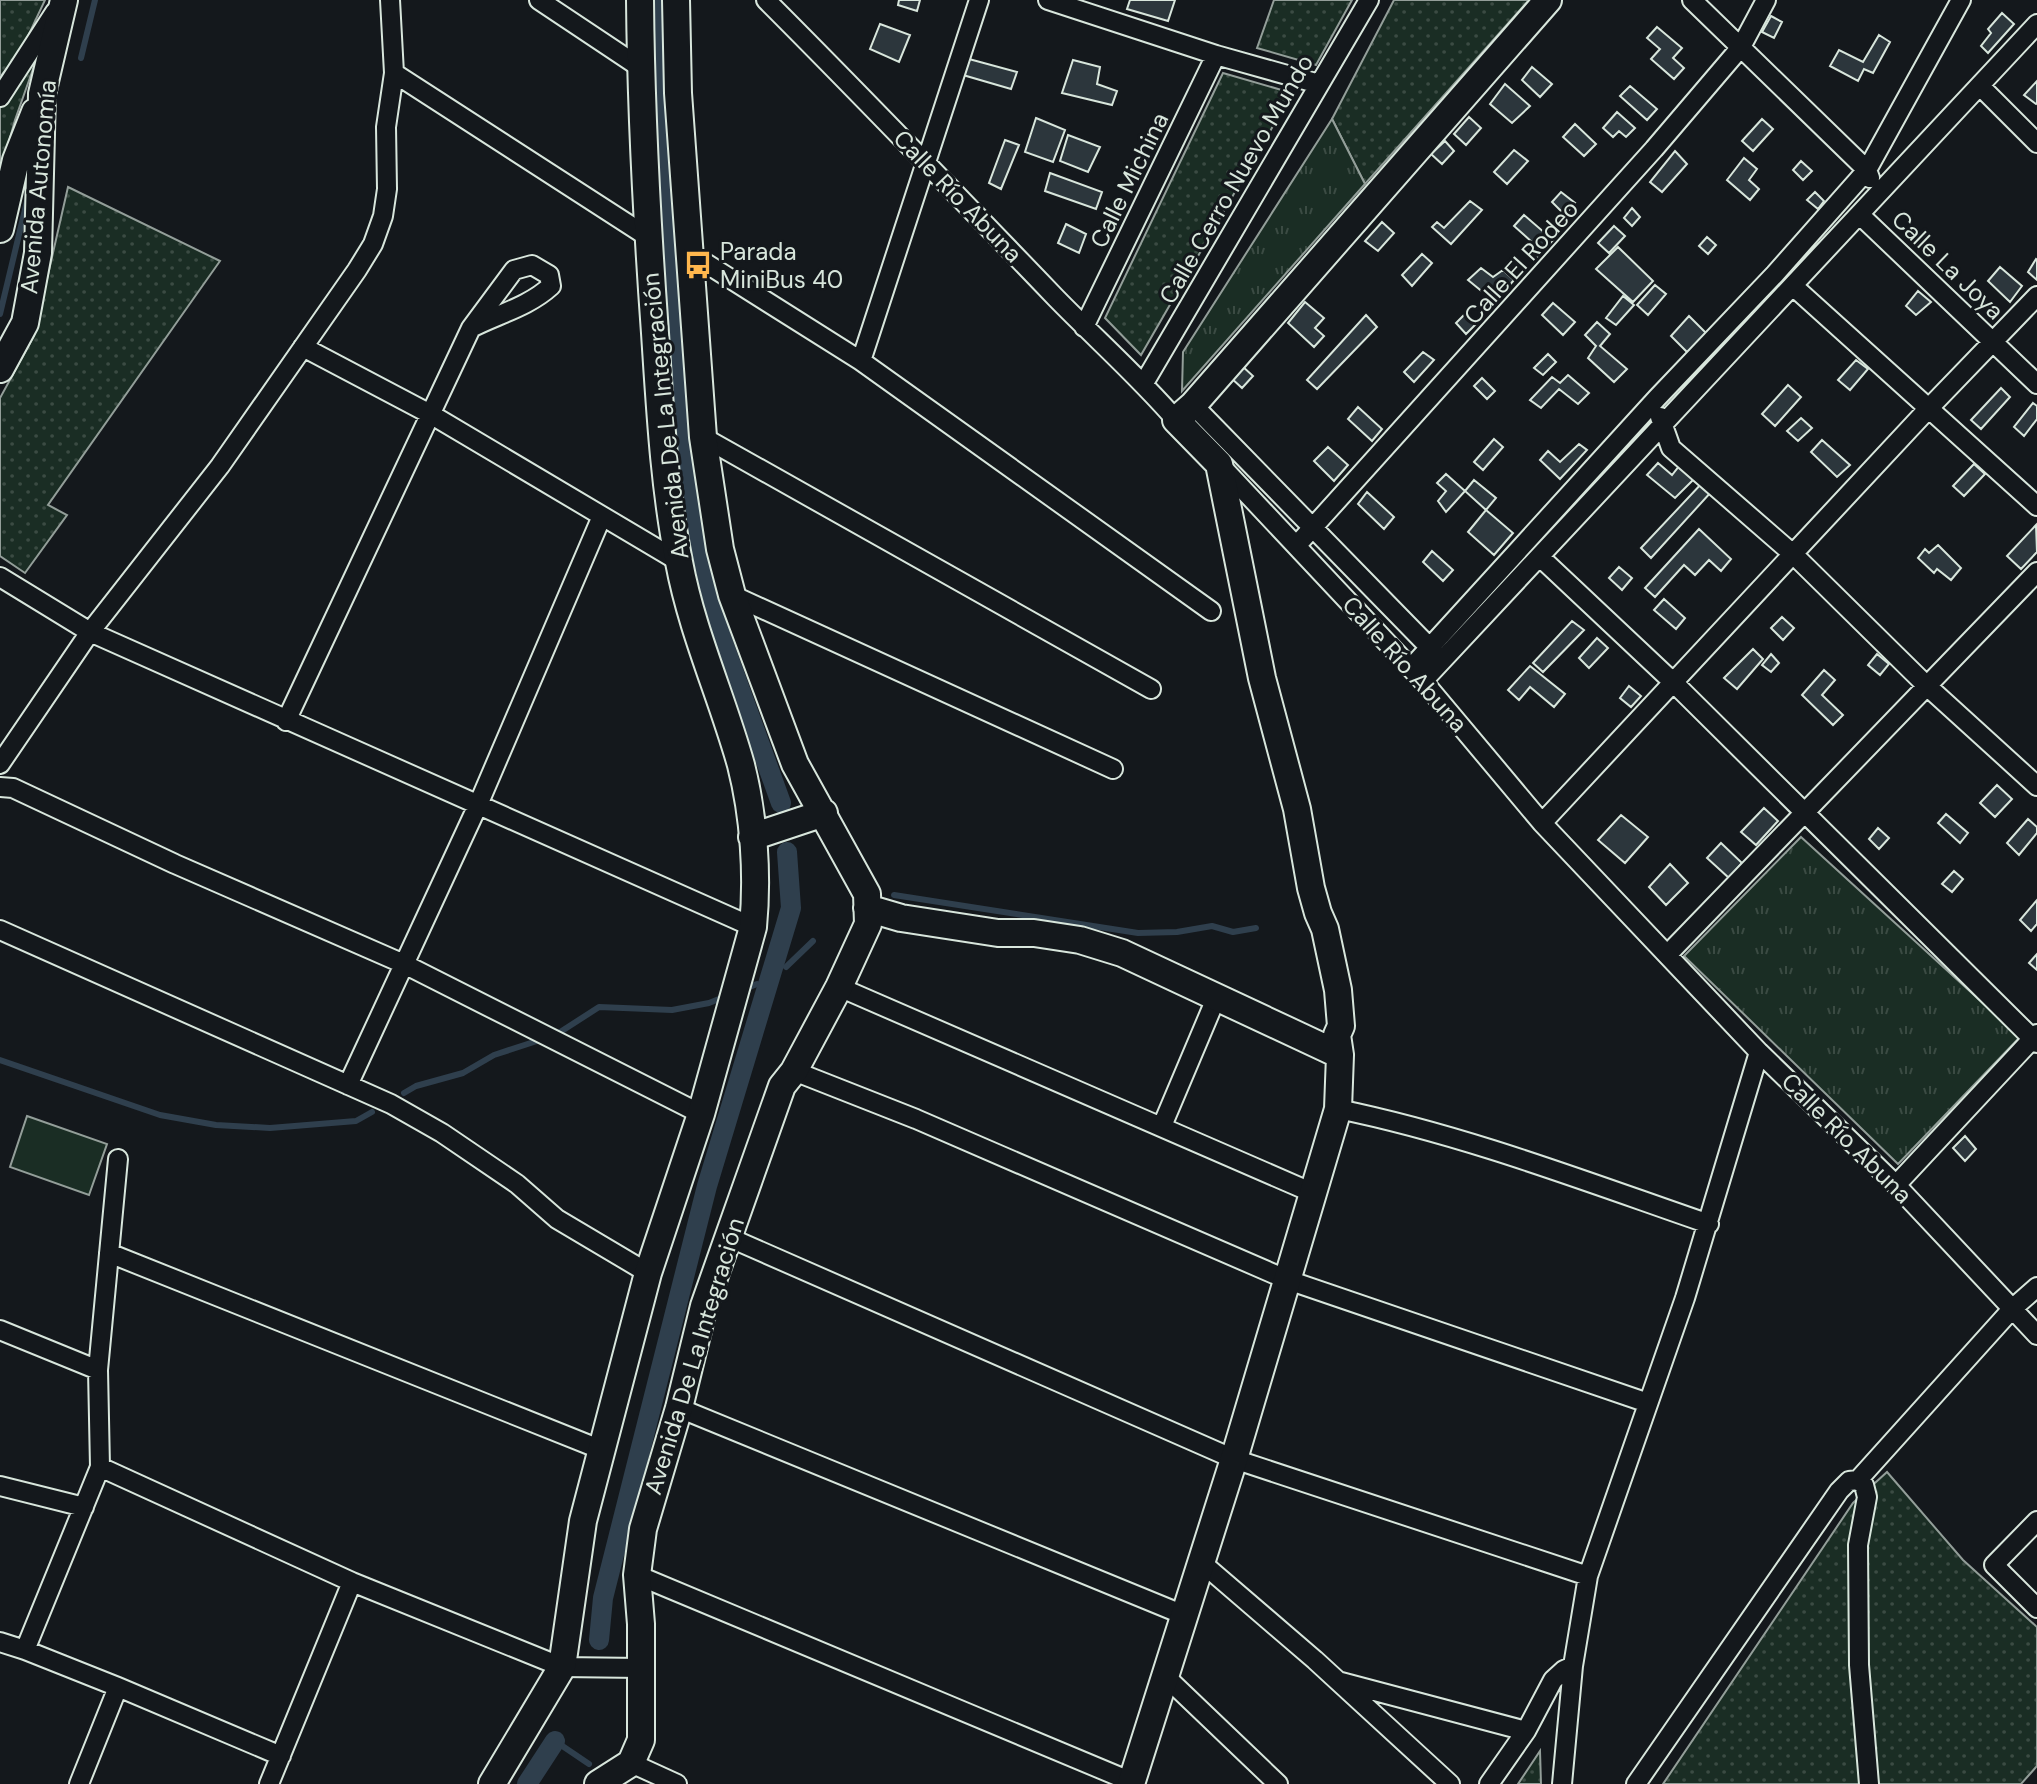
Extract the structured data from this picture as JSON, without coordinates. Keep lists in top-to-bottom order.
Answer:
{
  "streets": {
    "main road": ["Avenida Autonomía", "Calle Río Abuna", "Avenida De La Integración"],
    "street": [
      "Calle Cerro Nuevo Mundo",
      "Calle Michina",
      "Calle El Rodeo",
      "Calle La Joya"
    ]
  },
  "crossings": [
    ["Calle Cerro Nuevo Mundo", "Calle Río Abuna"],
    ["Calle Michina", "Calle Río Abuna"],
    ["Calle Río Abuna", "Calle El Rodeo"]
  ],
  "places": {
    "bus stop": ["Parada MiniBus 40"]
  }
}
